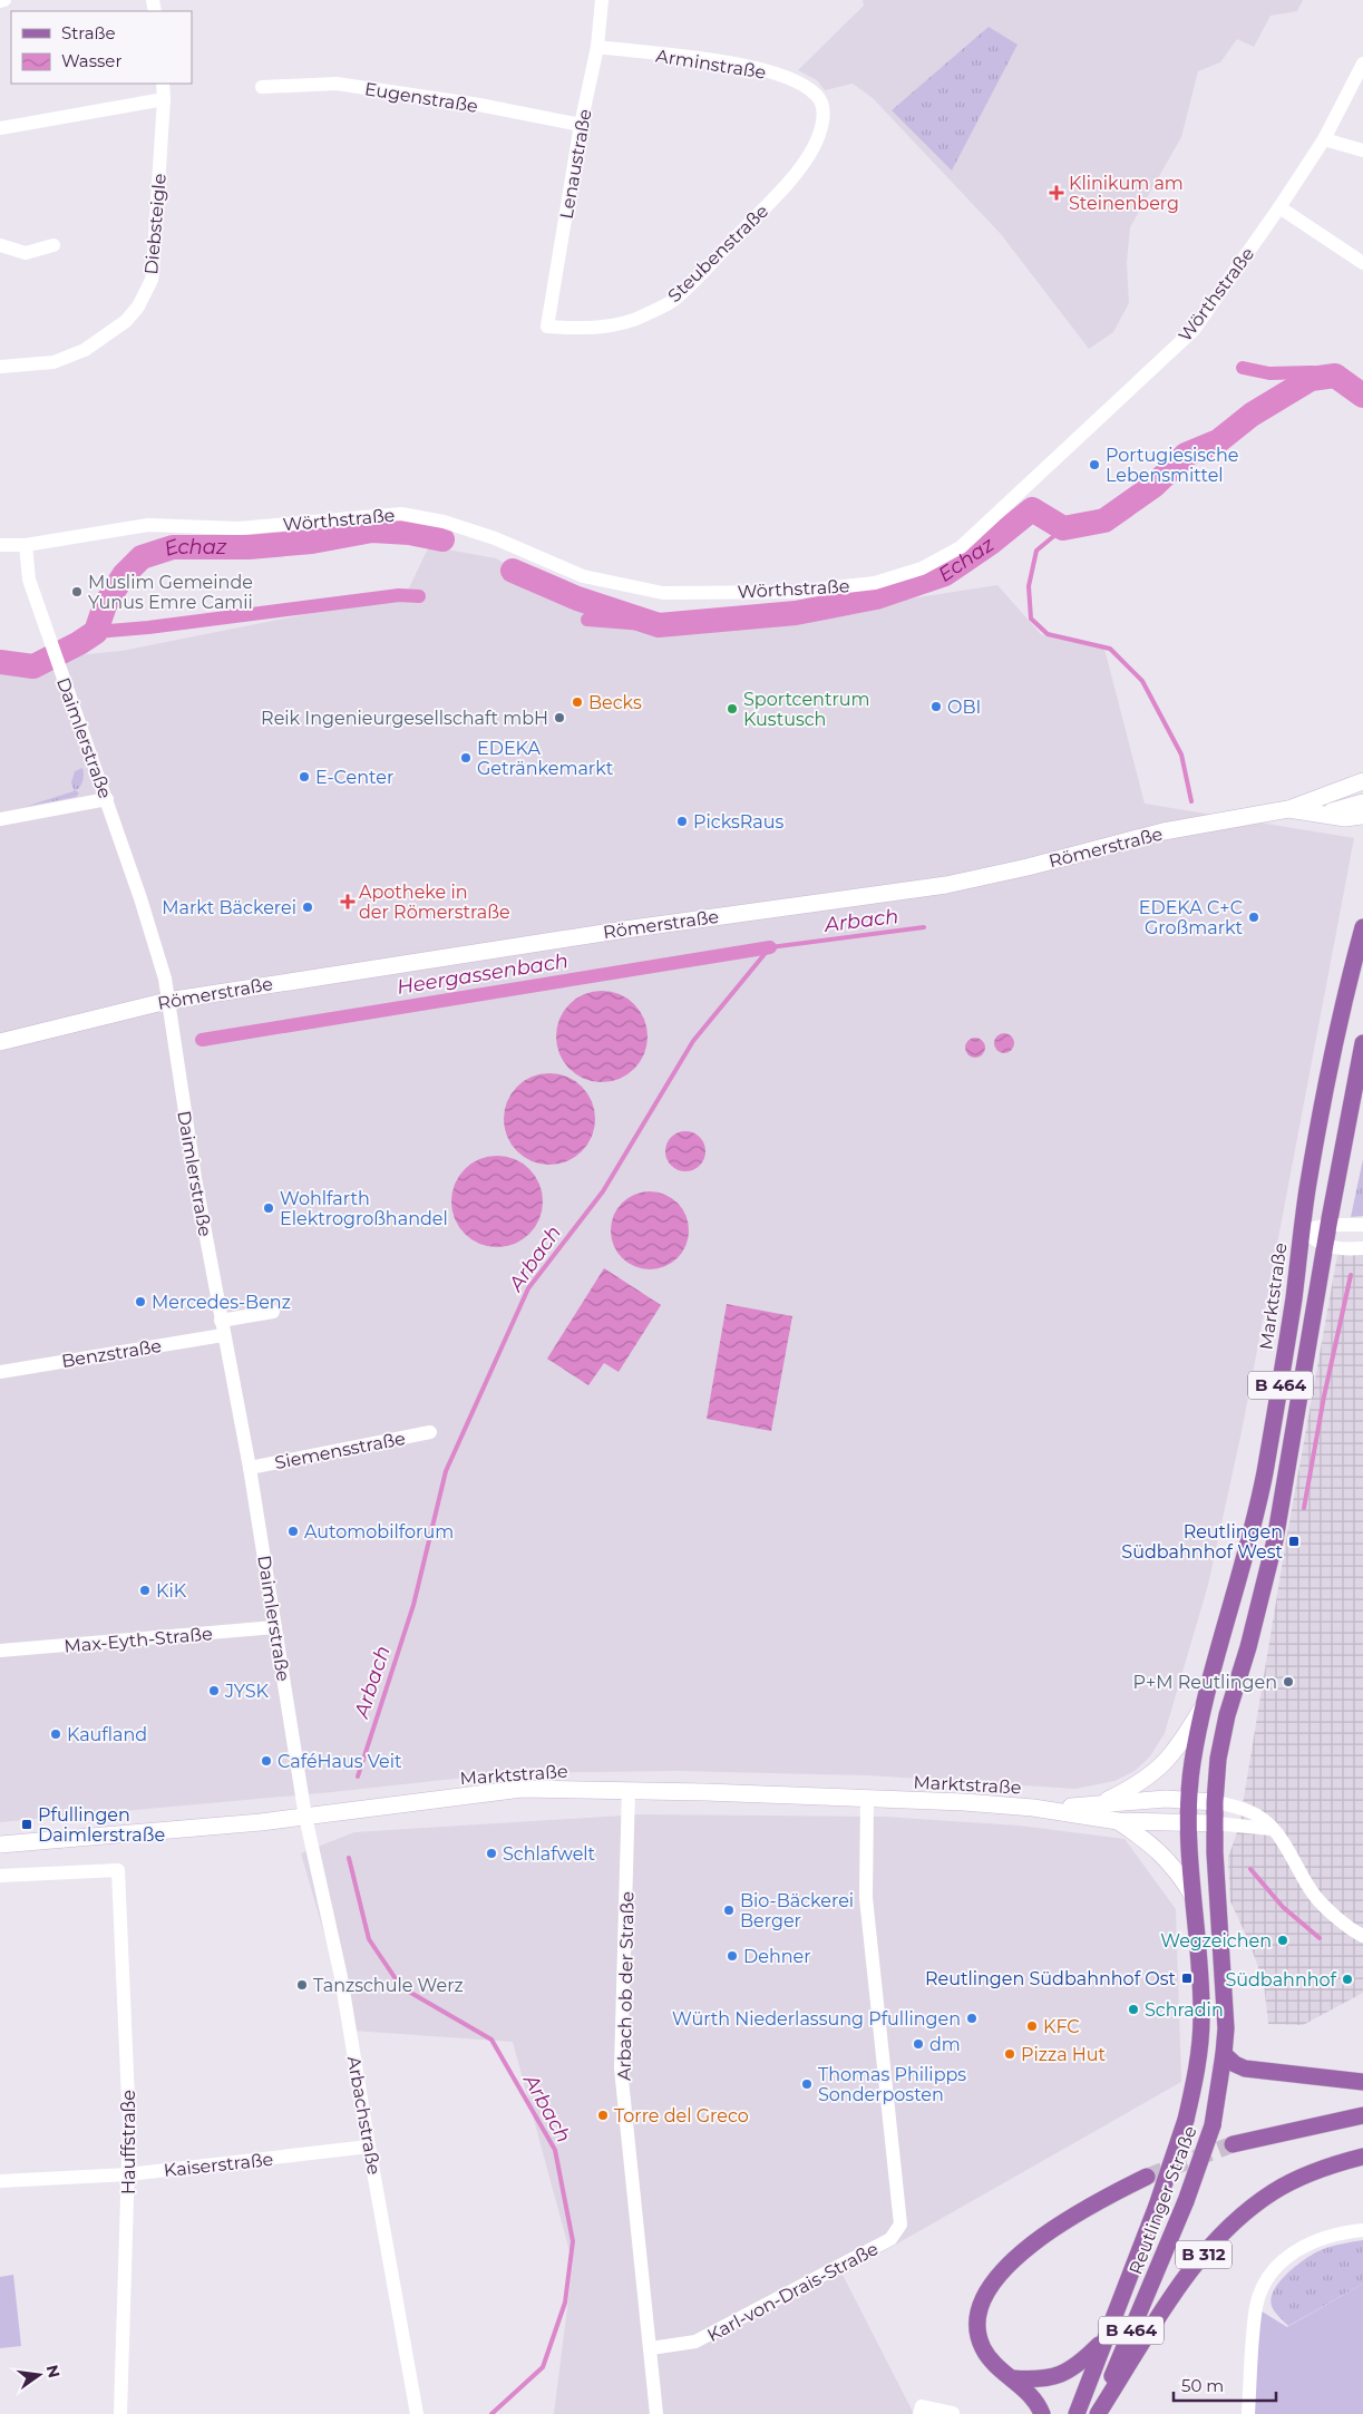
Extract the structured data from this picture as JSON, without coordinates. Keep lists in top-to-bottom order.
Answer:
{
  "streets": {
    "main road": [
      "Römerstraße",
      "Marktstraße",
      "B 464",
      "Reutlinger Straße",
      "B 312"
    ],
    "street": [
      "Arminstraße",
      "Eugenstraße",
      "Lenaustraße",
      "Diebsteigle",
      "Steubenstraße",
      "Wörthstraße",
      "Daimlerstraße",
      "Benzstraße",
      "Siemensstraße",
      "Max-Eyth-Straße",
      "Arbach ob der Straße",
      "Arbachstraße",
      "Hauffstraße",
      "Kaiserstraße",
      "Karl-von-Drais-Straße"
    ]
  },
  "crossings": [
    ["Arminstraße", "Lenaustraße"],
    ["Arminstraße", "Steubenstraße"],
    ["Eugenstraße", "Lenaustraße"],
    ["Lenaustraße", "Steubenstraße"],
    ["Wörthstraße", "Daimlerstraße"],
    ["Daimlerstraße", "Römerstraße"],
    ["Daimlerstraße", "Marktstraße"],
    ["Daimlerstraße", "Benzstraße"],
    ["Daimlerstraße", "Siemensstraße"],
    ["Daimlerstraße", "Max-Eyth-Straße"],
    ["Daimlerstraße", "Arbachstraße"],
    ["Marktstraße", "Arbach ob der Straße"],
    ["Marktstraße", "Arbachstraße"],
    ["Marktstraße", "Reutlinger Straße"],
    ["Marktstraße", "Karl-von-Drais-Straße"],
    ["B 464", "Reutlinger Straße"],
    ["Arbach ob der Straße", "Karl-von-Drais-Straße"],
    ["Arbachstraße", "Kaiserstraße"],
    ["Hauffstraße", "Kaiserstraße"],
    ["Reutlinger Straße", "B 312"]
  ],
  "water": ["Echaz", "Arbach", "Heergassenbach"],
  "places": {
    "health": ["Klinikum am Steinenberg", "Apotheke in der Römerstraße"],
    "other": [
      "Portugiesische Lebensmittel",
      "Muslim Gemeinde Yunus Emre Camii",
      "Becks",
      "OBI",
      "Sportcentrum Kustusch",
      "Reik Ingenieurgesellschaft mbH",
      "EDEKA Getränkemarkt",
      "E-Center",
      "PicksRaus",
      "Markt Bäckerei",
      "EDEKA C+C Großmarkt",
      "Wohlfarth Elektrogroßhandel",
      "Mercedes-Benz",
      "Automobilforum",
      "KiK",
      "P+M Reutlingen",
      "JYSK",
      "Kaufland",
      "CaféHaus Veit",
      "Schlafwelt",
      "Bio-Bäckerei Berger",
      "Wegzeichen",
      "Dehner",
      "Südbahnhof",
      "Tanzschule Werz",
      "Schradin",
      "Würth Niederlassung Pfullingen",
      "KFC",
      "dm",
      "Pizza Hut",
      "Thomas Philipps Sonderposten",
      "Torre del Greco"
    ],
    "transit": ["Reutlingen Südbahnhof West", "Pfullingen Daimlerstraße", "Reutlingen Südbahnhof Ost"]
  },
  "legend": ["Straße", "Wasser"],
  "scale_bar": "50 m",
  "north": "right"
}
